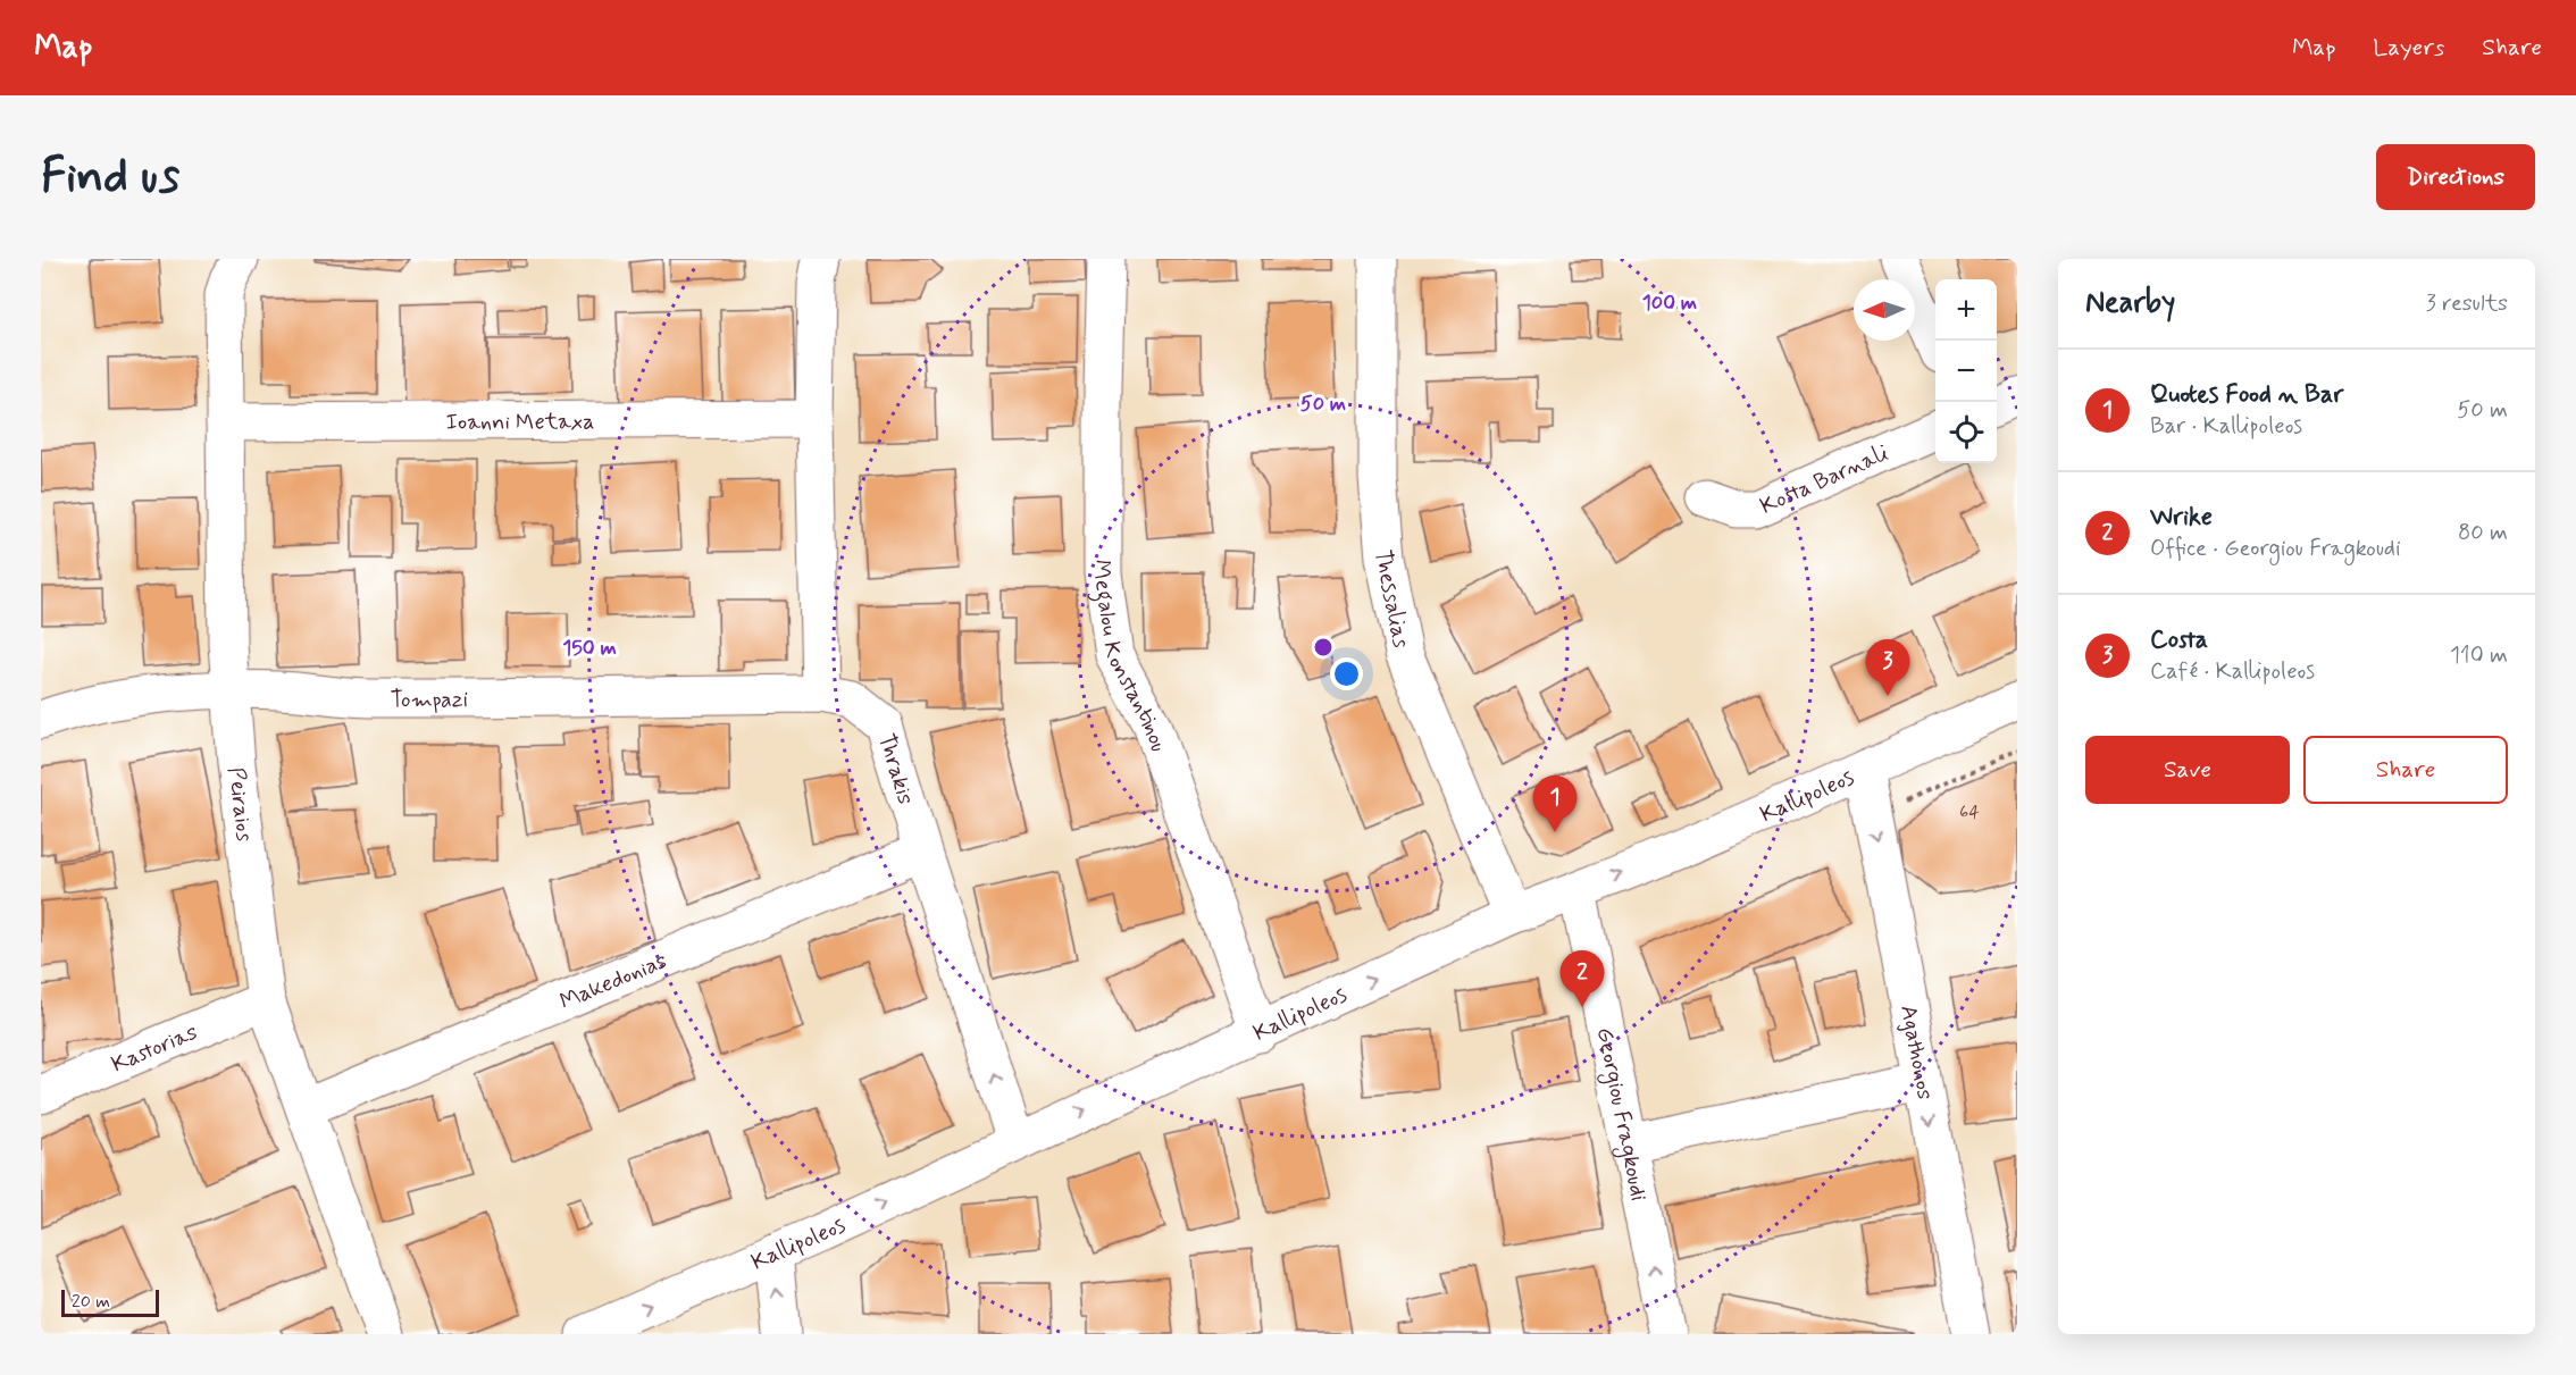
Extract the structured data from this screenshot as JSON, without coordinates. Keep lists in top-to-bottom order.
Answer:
{
  "streets": {
    "street": [
      "Ioanni Metaxa",
      "Kosta Barnali",
      "Thessalias",
      "Megalou Konstantinou",
      "Tompazi",
      "Thrakis",
      "Kallipoleos",
      "Peiraios",
      "Makedonias",
      "Kastorias",
      "Agathonos",
      "Georgiou Fragkoudi"
    ]
  },
  "crossings": [
    ["Ioanni Metaxa", "Peiraios"],
    ["Thessalias", "Kallipoleos"],
    ["Megalou Konstantinou", "Kallipoleos"],
    ["Tompazi", "Thrakis"],
    ["Tompazi", "Peiraios"],
    ["Thrakis", "Kallipoleos"],
    ["Thrakis", "Makedonias"],
    ["Kallipoleos", "Agathonos"],
    ["Kallipoleos", "Georgiou Fragkoudi"],
    ["Peiraios", "Makedonias"],
    ["Peiraios", "Kastorias"]
  ],
  "one_way": [
    "Thrakis",
    "Kallipoleos",
    "Agathonos",
    "Georgiou Fragkoudi"
  ],
  "house_numbers": ["64"],
  "scale_bar": "20 m",
  "north": "left",
  "page": {
    "header": "Map",
    "nav": ["Map", "Layers", "Share"],
    "buttons": [
      "Directions",
      ["Save", "Share"]
    ],
    "title": "Find us",
    "heading": ["Nearby", "3 results"],
    "map_buttons": ["+", "−"],
    "list": [
      {
        "mark": "1",
        "name": "Quotes Food n Bar",
        "note": "Bar · Kallipoleos",
        "value": "50 m"
      },
      {
        "mark": "2",
        "name": "Wrike",
        "note": "Office · Georgiou Fragkoudi",
        "value": "80 m"
      },
      {
        "mark": "3",
        "name": "Costa",
        "note": "Café · Kallipoleos",
        "value": "110 m"
      }
    ],
    "pins": ["3", "1", "2"],
    "scale": "20 m"
  },
  "rings": ["100 m", "50 m", "150 m"]
}
